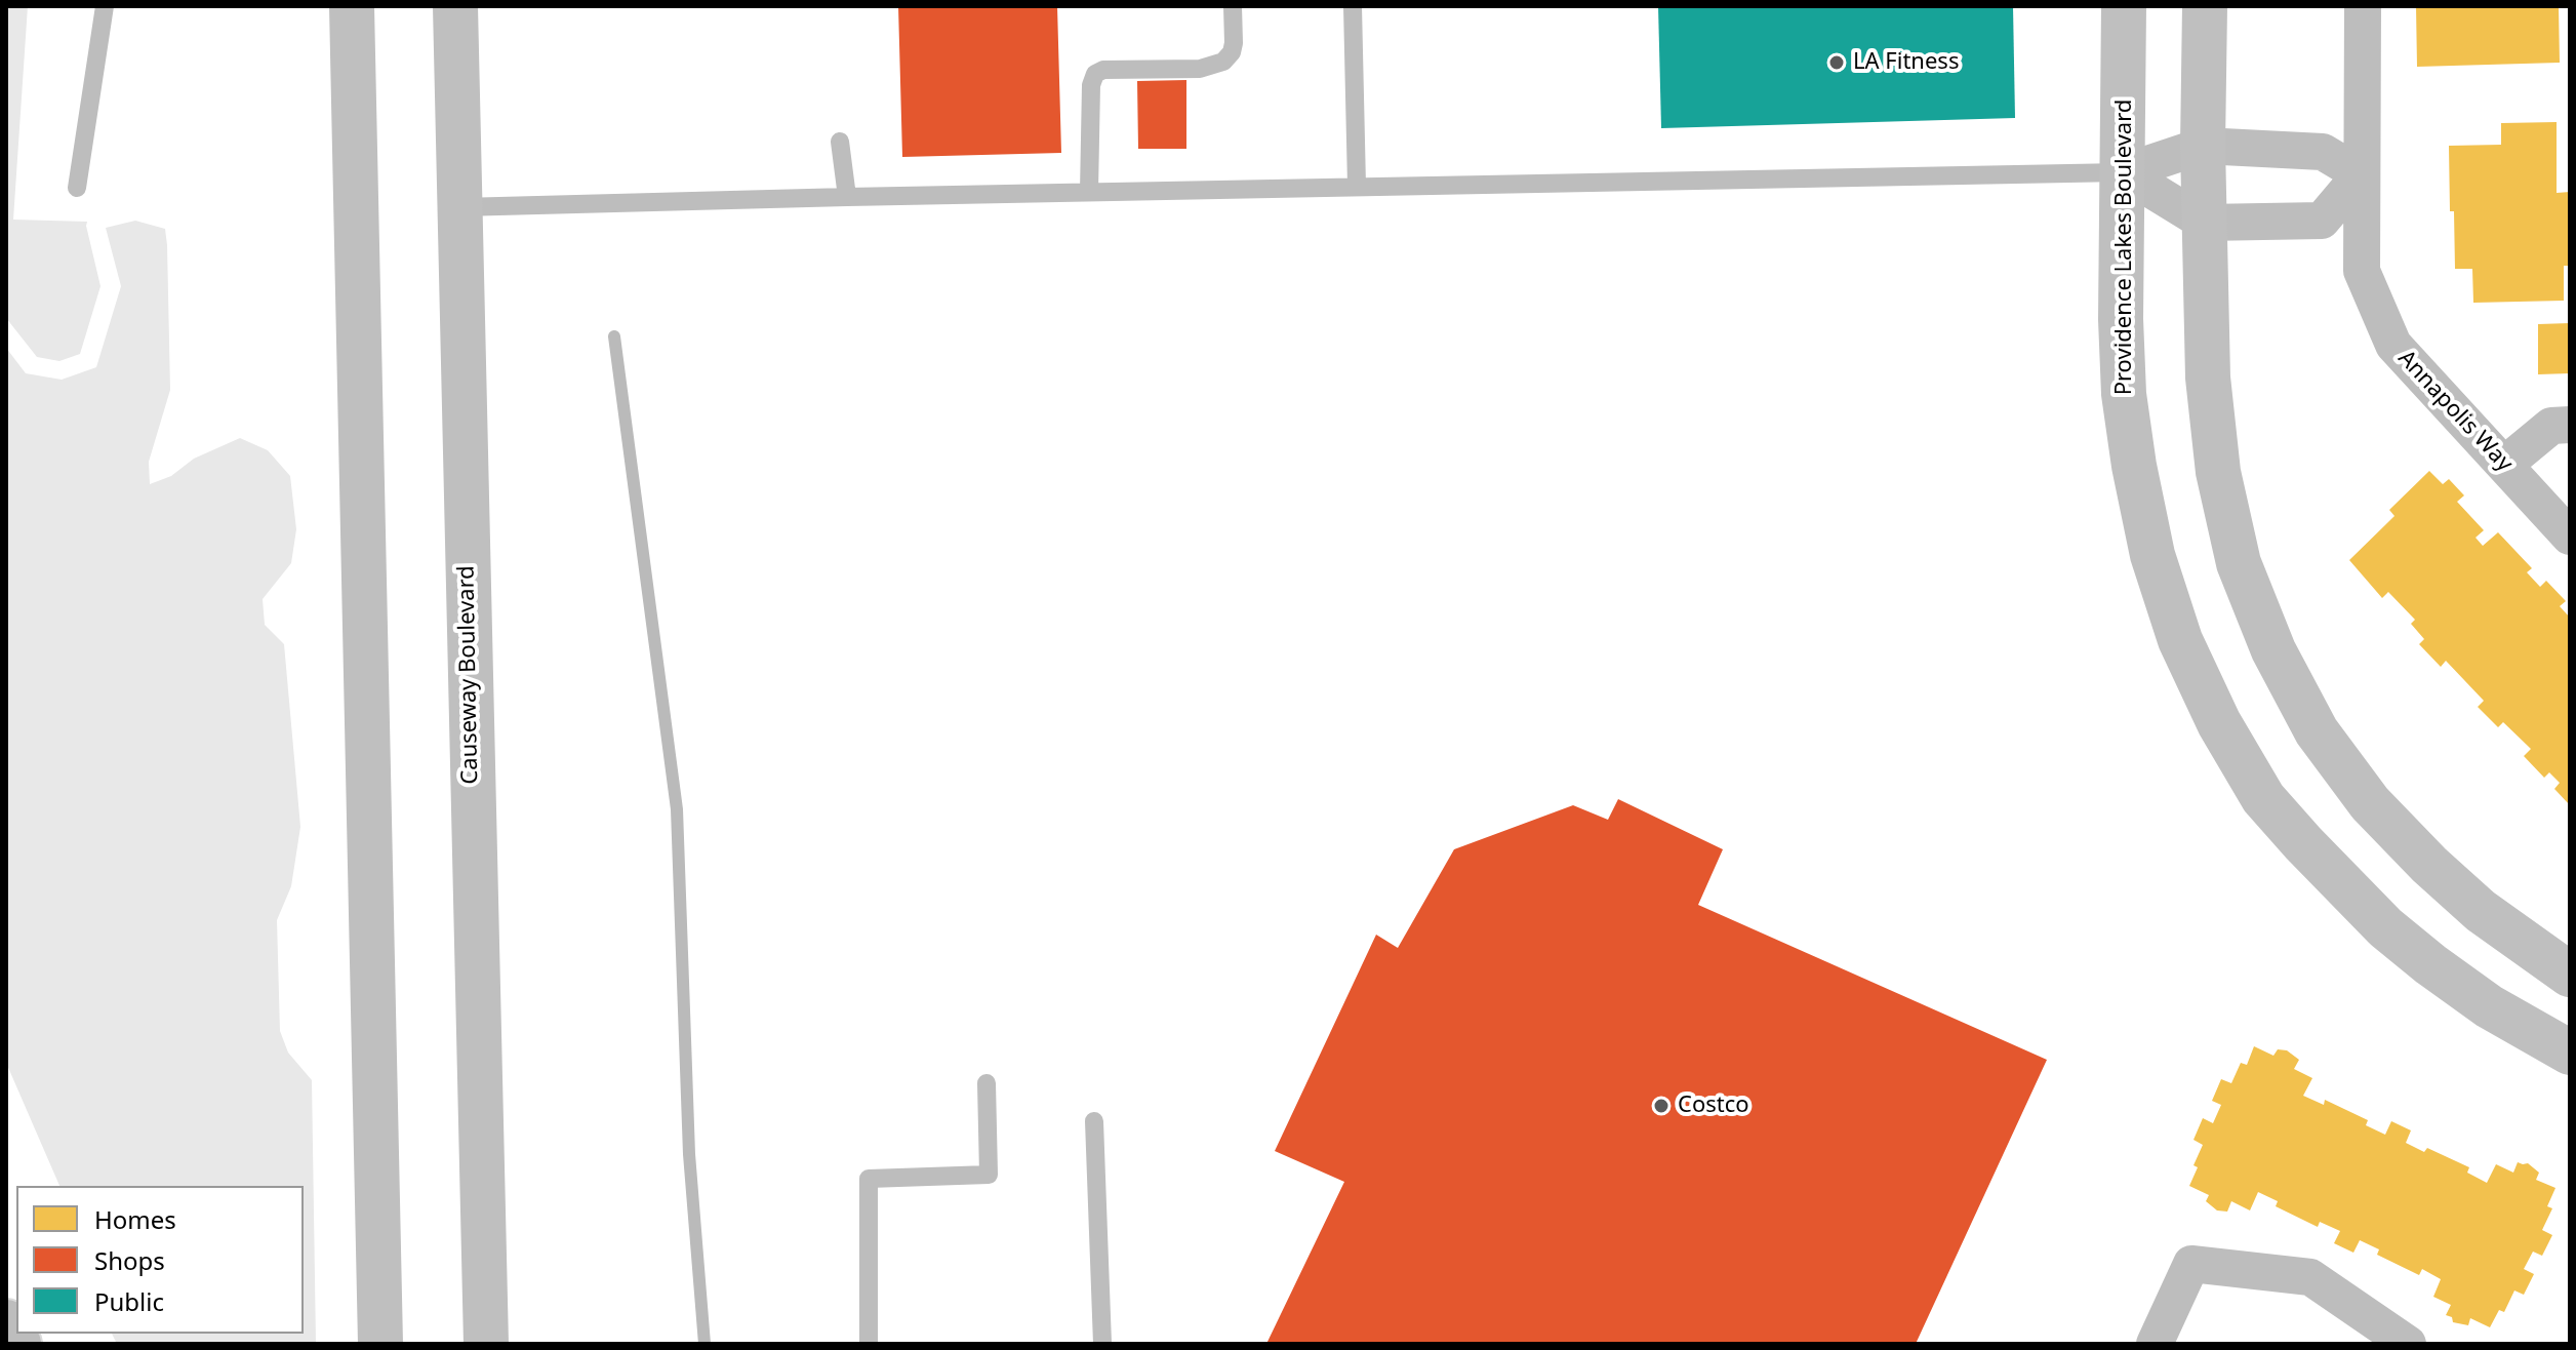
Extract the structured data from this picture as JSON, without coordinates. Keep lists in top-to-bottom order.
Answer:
{
  "streets": {
    "main road": ["Providence Lakes Boulevard", "Causeway Boulevard"],
    "street": ["Annapolis Way"]
  },
  "places": ["LA Fitness", "Costco"],
  "legend": ["Homes", "Shops", "Public"]
}
